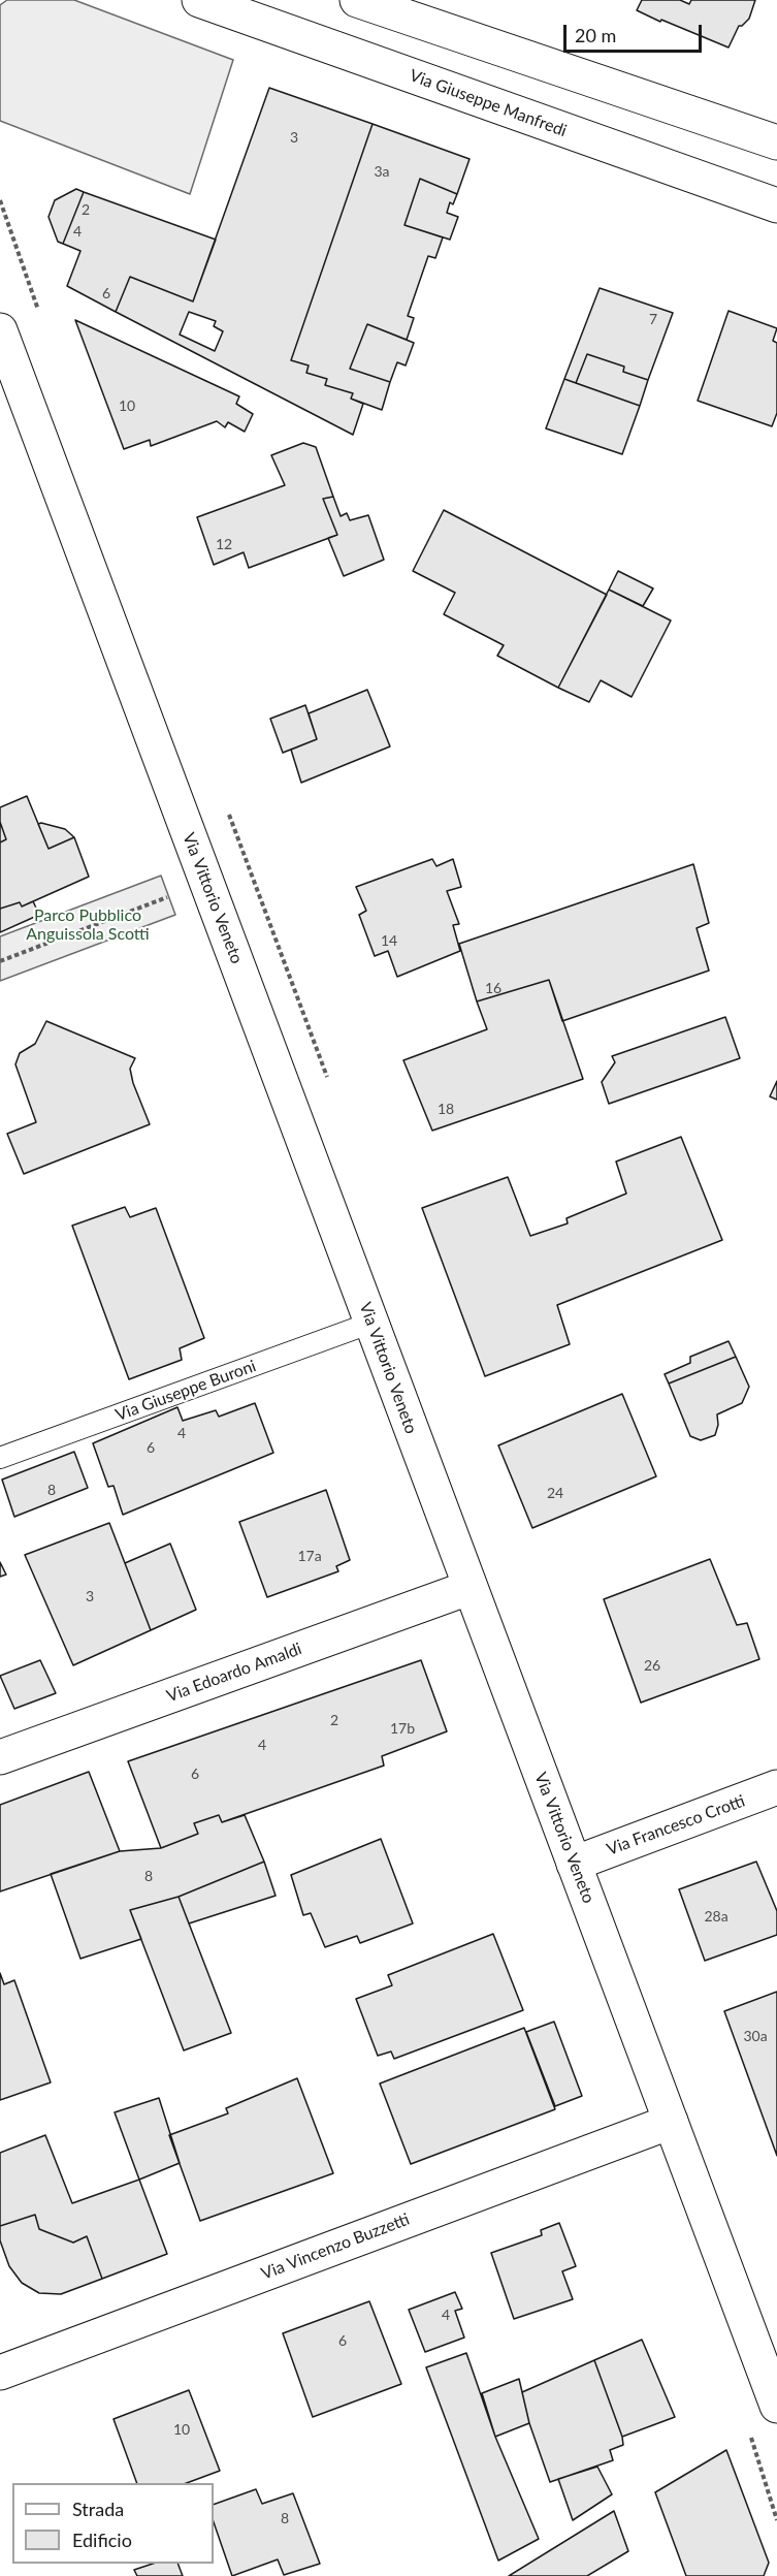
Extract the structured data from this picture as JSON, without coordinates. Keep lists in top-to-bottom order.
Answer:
{
  "streets": {
    "main road": [
      "Via Giuseppe Manfredi",
      "Via Vittorio Veneto",
      "Via Edoardo Amaldi",
      "Via Francesco Crotti",
      "Via Vincenzo Buzzetti"
    ],
    "lane": ["Via Giuseppe Buroni"]
  },
  "crossings": [
    ["Via Vittorio Veneto", "Via Giuseppe Buroni"],
    ["Via Vittorio Veneto", "Via Edoardo Amaldi"],
    ["Via Vittorio Veneto", "Via Francesco Crotti"],
    ["Via Vittorio Veneto", "Via Vincenzo Buzzetti"]
  ],
  "parks": ["Parco Pubblico Anguissola Scotti"],
  "house_numbers": [
    "3",
    "3a",
    "2",
    "4",
    "6",
    "7",
    "10",
    "12",
    "14",
    "16",
    "18",
    "4",
    "6",
    "8",
    "24",
    "17a",
    "3",
    "26",
    "2",
    "17b",
    "4",
    "6",
    "8",
    "28a",
    "30a",
    "4",
    "6",
    "10",
    "8"
  ],
  "legend": ["Strada", "Edificio"],
  "scale_bar": "20 m"
}
